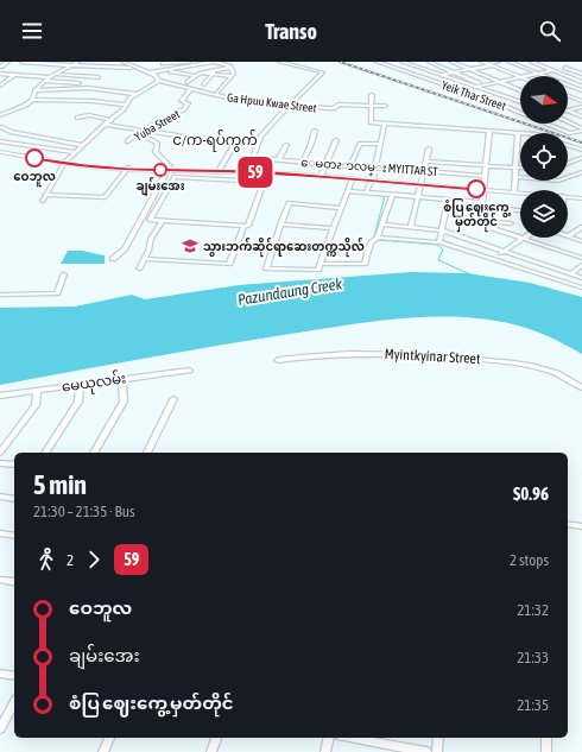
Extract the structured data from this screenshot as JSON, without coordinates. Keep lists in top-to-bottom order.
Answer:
{
  "streets": {
    "street": [
      "Yeik Thar Street",
      "Ga Hpuu Kwae Street",
      "Yuba Street",
      "ေမတၩာလမ္း MYITTAR ST",
      "Myintkyinar Street",
      "မေယုလမ်း"
    ]
  },
  "crossings": [
    ["Ga Hpuu Kwae Street", "Yuba Street"]
  ],
  "districts": ["င/က-ရပ်ကွက်"],
  "water": ["Pazundaung Creek"],
  "places": {
    "other": ["ဝေဘူလ", "ချမ်းအေး", "စံပြ ဈေးကွေ့ မှတ်တိုင်"],
    "school or university": ["သွားဘက်‌ဆိုင်ရာဆေးတက္ကသိုလ်"]
  },
  "lines": ["bus line 59"],
  "north": "right",
  "page": {
    "header": "Transo",
    "on_map": "59",
    "heading": ["5 min", "21:30 – 21:35 · Bus", "$0.96"],
    "legs": ["2", "59", "2 stops"],
    "list": [
      {
        "name": "ဝေဘူလ",
        "value": "21:32"
      },
      {
        "name": "ချမ်းအေး",
        "value": "21:33"
      },
      {
        "name": "စံပြ ဈေးကွေ့ မှတ်တိုင်",
        "value": "21:35"
      }
    ]
  }
}
